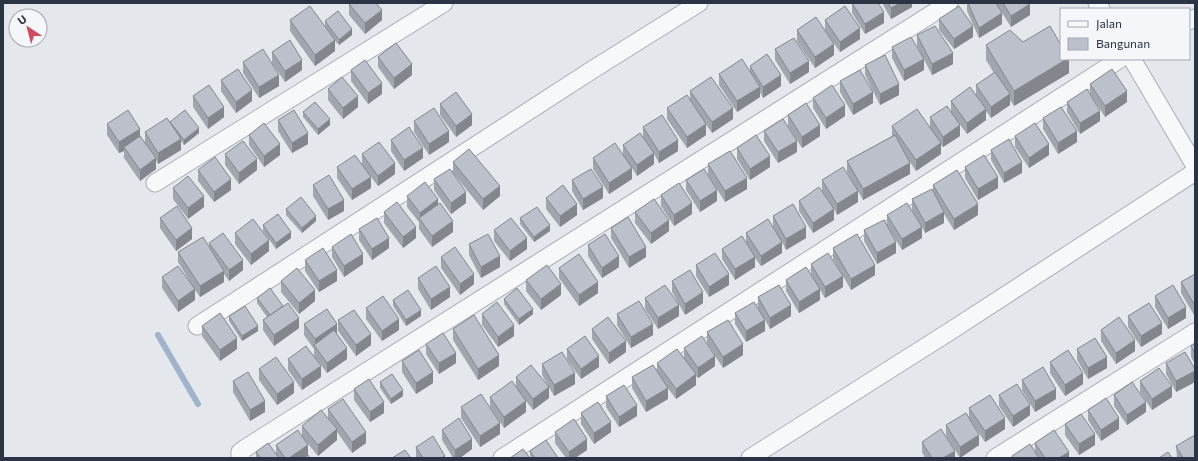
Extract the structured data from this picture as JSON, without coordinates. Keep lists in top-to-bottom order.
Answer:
{
  "legend": ["Jalan", "Bangunan"],
  "north": "top left"
}
